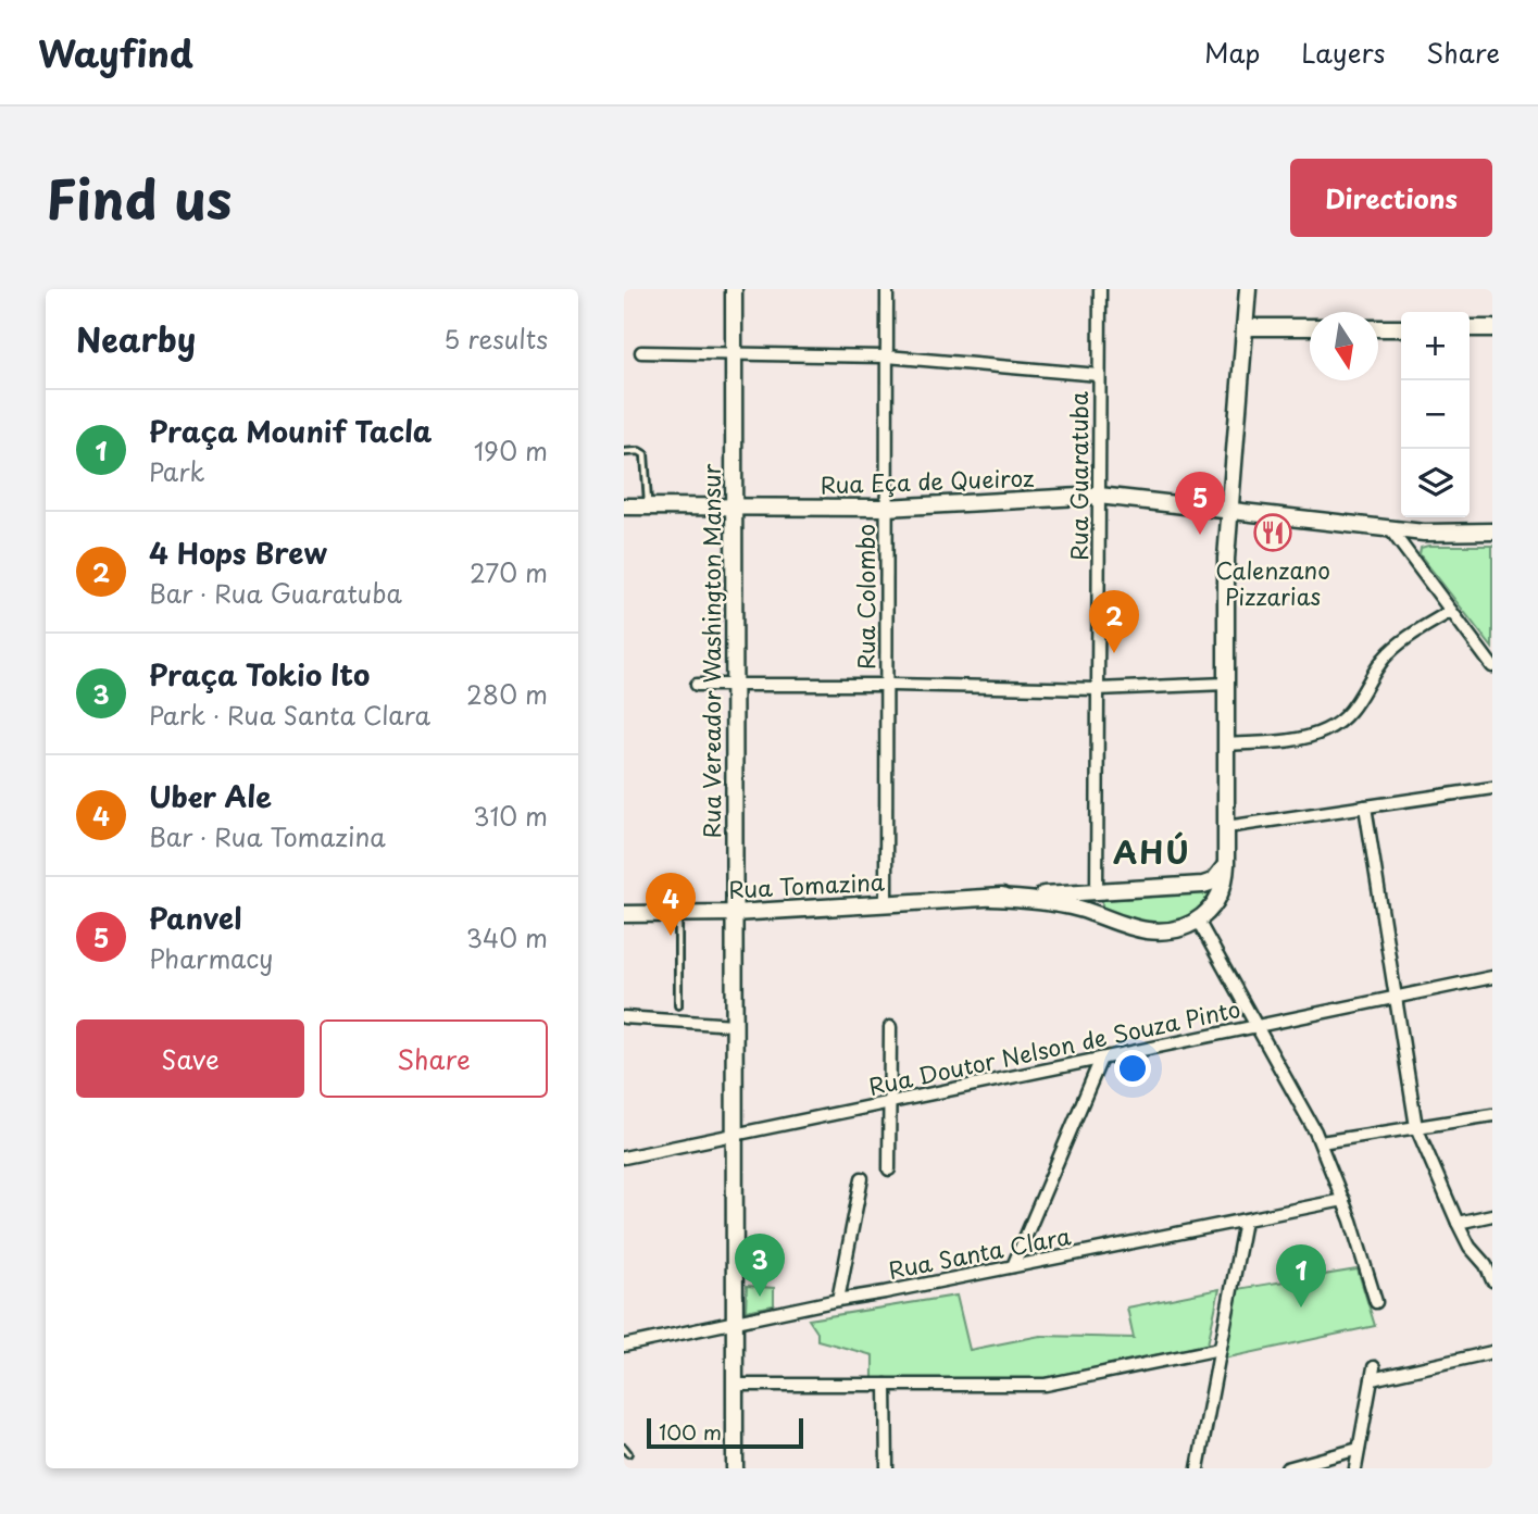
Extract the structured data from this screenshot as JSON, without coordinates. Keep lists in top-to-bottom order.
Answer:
{
  "streets": {
    "main road": ["Rua Eça de Queiroz", "Rua Vereador Washington Mansur", "Rua Tomazina"],
    "street": [
      "Rua Guaratuba",
      "Rua Colombo",
      "Rua Doutor Nelson de Souza Pinto",
      "Rua Santa Clara"
    ]
  },
  "crossings": [
    ["Rua Guaratuba", "Rua Eça de Queiroz"],
    ["Rua Guaratuba", "Rua Tomazina"],
    ["Rua Eça de Queiroz", "Rua Colombo"],
    ["Rua Eça de Queiroz", "Rua Vereador Washington Mansur"],
    ["Rua Colombo", "Rua Tomazina"],
    ["Rua Vereador Washington Mansur", "Rua Tomazina"],
    ["Rua Vereador Washington Mansur", "Rua Doutor Nelson de Souza Pinto"],
    ["Rua Vereador Washington Mansur", "Rua Santa Clara"]
  ],
  "districts": ["AHÚ"],
  "places": {
    "restaurant": ["Calenzano Pizzarias"]
  },
  "scale_bar": "100 m",
  "north": "bottom",
  "page": {
    "header": "Wayfind",
    "nav": ["Map", "Layers", "Share"],
    "title": "Find us",
    "buttons": [
      "Directions",
      ["Save", "Share"]
    ],
    "heading": ["Nearby", "5 results"],
    "map_buttons": ["+", "−"],
    "list": [
      {
        "mark": "1",
        "name": "Praça Mounif Tacla",
        "note": "Park",
        "value": "190 m"
      },
      {
        "mark": "2",
        "name": "4 Hops Brew",
        "note": "Bar · Rua Guaratuba",
        "value": "270 m"
      },
      {
        "mark": "3",
        "name": "Praça Tokio Ito",
        "note": "Park · Rua Santa Clara",
        "value": "280 m"
      },
      {
        "mark": "4",
        "name": "Uber Ale",
        "note": "Bar · Rua Tomazina",
        "value": "310 m"
      },
      {
        "mark": "5",
        "name": "Panvel",
        "note": "Pharmacy",
        "value": "340 m"
      }
    ],
    "pins": [
      "5",
      "2",
      "4",
      "3",
      "1"
    ],
    "scale": "100 m"
  }
}
